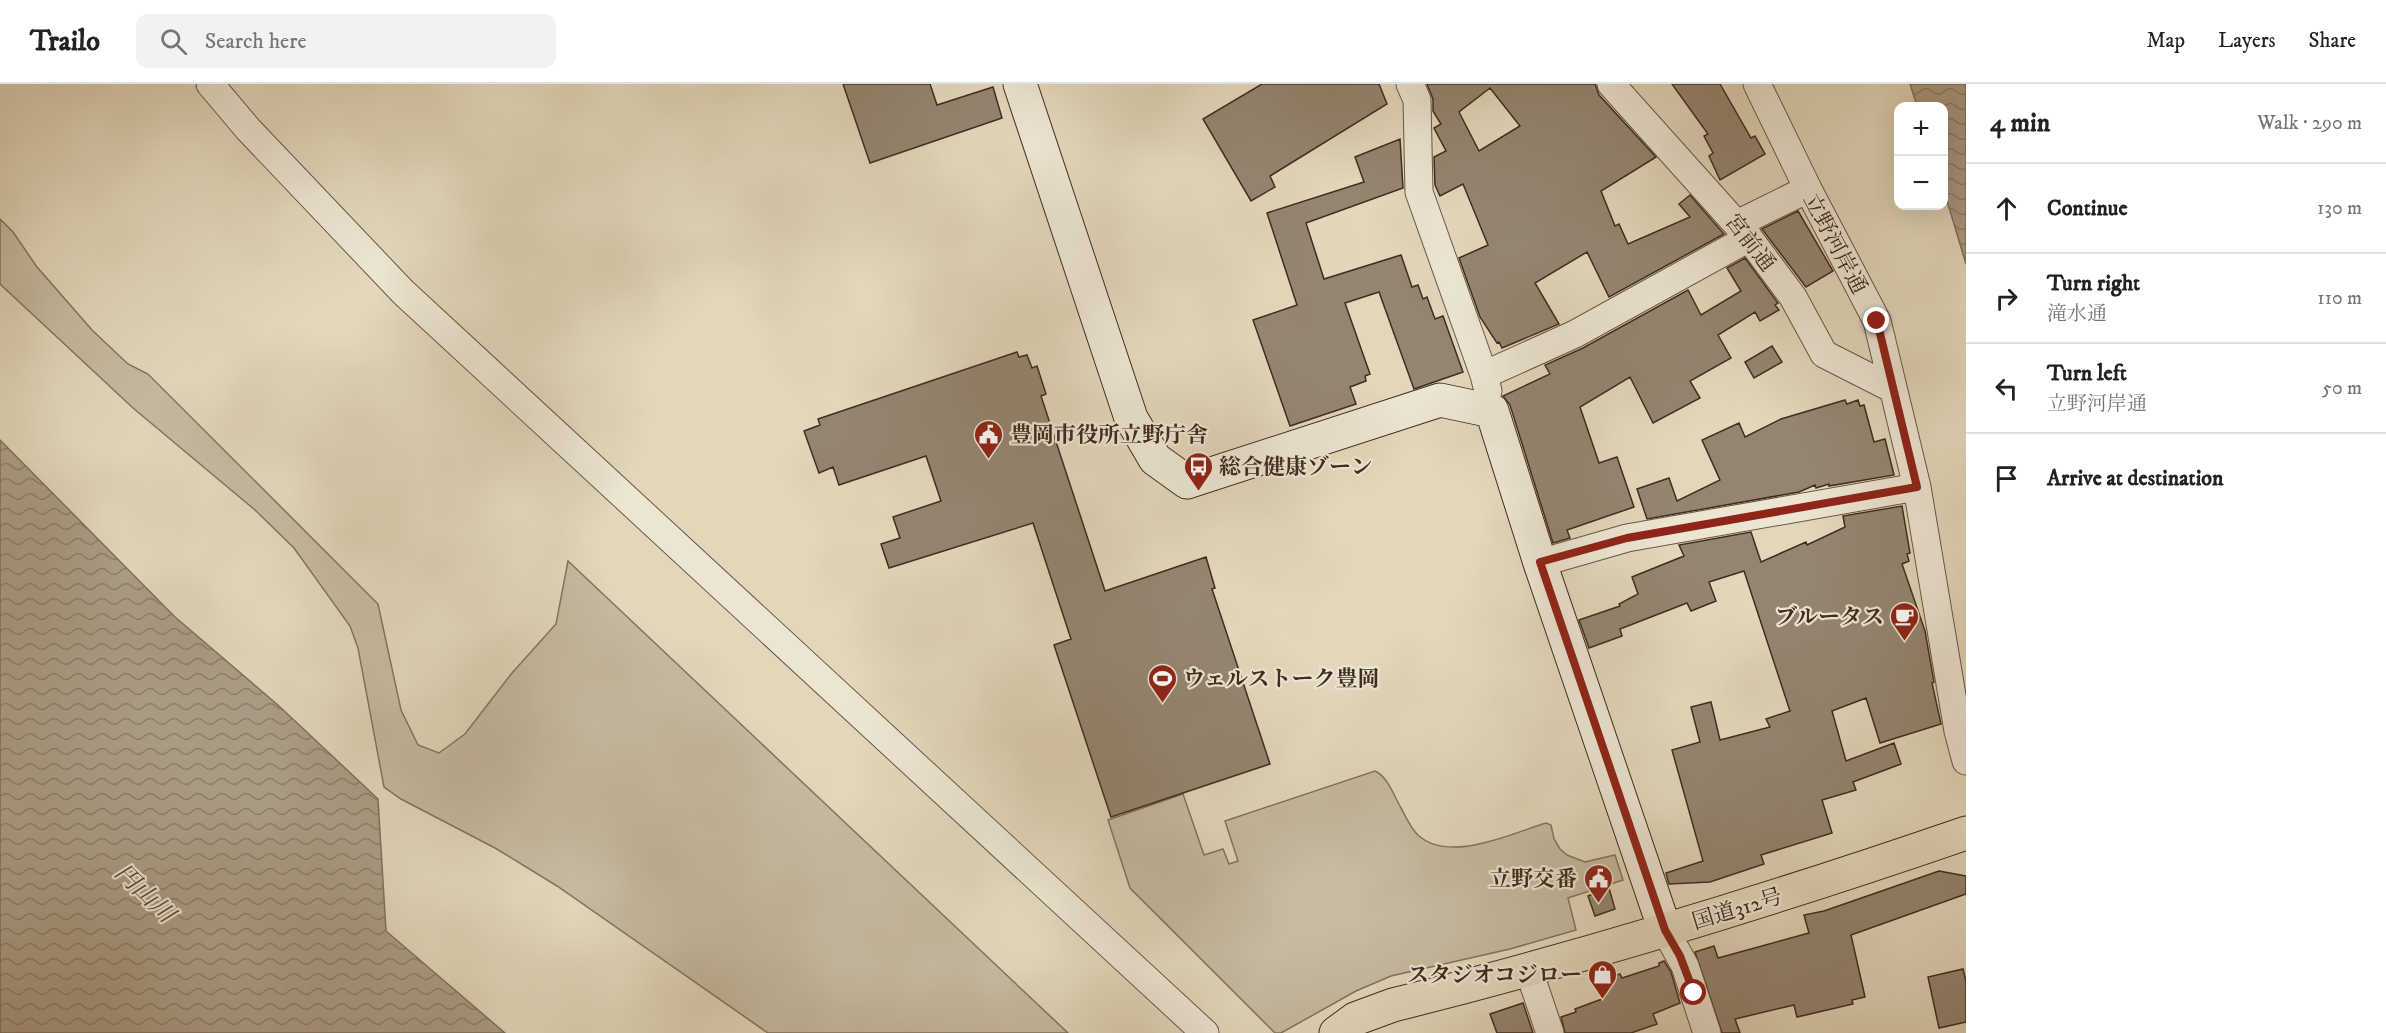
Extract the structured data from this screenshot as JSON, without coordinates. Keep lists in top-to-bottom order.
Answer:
{
  "streets": {
    "highway": ["国道312号"],
    "street": ["宮前通", "立野河岸通"]
  },
  "crossings": [
    ["宮前通", "立野河岸通"]
  ],
  "water": ["円山川"],
  "places": {
    "public building": ["豊岡市役所立野庁舎", "立野交番"],
    "bus stop": ["総合健康ゾーン"],
    "cafe": ["ブルータス"],
    "sports": ["ウェルストーク豊岡"],
    "shop": ["スタジオコジロー"]
  },
  "page": {
    "header": "Trailo",
    "search": "Search here",
    "nav": ["Map", "Layers", "Share"],
    "heading": ["4 min", "Walk · 290 m"],
    "map_buttons": ["+", "−"],
    "list": [
      ["Continue", "130 m"],
      ["Turn right", "滝水通", "110 m"],
      ["Turn left", "立野河岸通", "50 m"],
      "Arrive at destination"
    ]
  }
}
